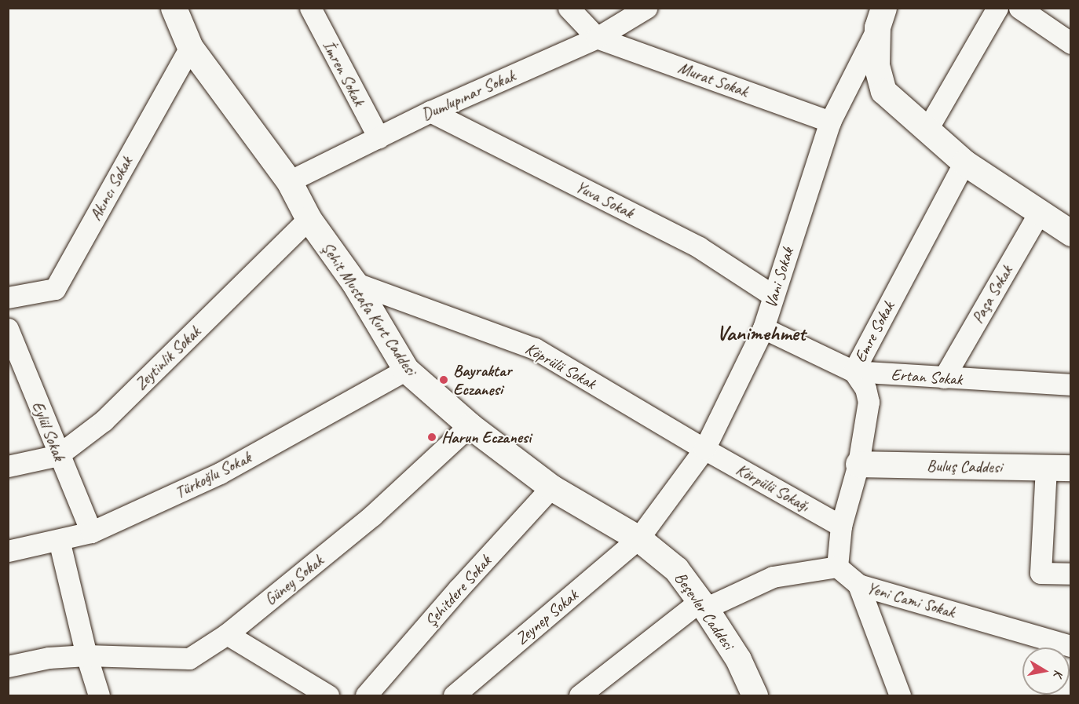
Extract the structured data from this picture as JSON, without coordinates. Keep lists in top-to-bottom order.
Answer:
{
  "streets": {
    "main road": ["Şehit Mustafa Kurt Caddesi", "Buluş Caddesi", "Beşevler Caddesi"],
    "street": [
      "İmren Sokak",
      "Murat Sokak",
      "Dumlupınar Sokak",
      "Akıncı Sokak",
      "Yuva Sokak",
      "Vani Sokak",
      "Paşa Sokak",
      "Emre Sokak",
      "Zeytinlik Sokak",
      "Köprülü Sokak",
      "Ertan Sokak",
      "Eylül Sokak",
      "Türkoğlu Sokak",
      "Körpülü Sokağı",
      "Güney Sokak",
      "Şehitdere Sokak",
      "Yeni Cami Sokak",
      "Zeynep Sokak"
    ]
  },
  "crossings": [
    ["İmren Sokak", "Dumlupınar Sokak"],
    ["Murat Sokak", "Dumlupınar Sokak"],
    ["Murat Sokak", "Vani Sokak"],
    ["Dumlupınar Sokak", "Yuva Sokak"],
    ["Dumlupınar Sokak", "Şehit Mustafa Kurt Caddesi"],
    ["Akıncı Sokak", "Şehit Mustafa Kurt Caddesi"],
    ["Yuva Sokak", "Vani Sokak"],
    ["Vani Sokak", "Şehit Mustafa Kurt Caddesi"],
    ["Vani Sokak", "Köprülü Sokak"],
    ["Vani Sokak", "Ertan Sokak"],
    ["Vani Sokak", "Körpülü Sokağı"],
    ["Vani Sokak", "Beşevler Caddesi"],
    ["Vani Sokak", "Zeynep Sokak"],
    ["Paşa Sokak", "Ertan Sokak"],
    ["Şehit Mustafa Kurt Caddesi", "Zeytinlik Sokak"],
    ["Şehit Mustafa Kurt Caddesi", "Köprülü Sokak"],
    ["Şehit Mustafa Kurt Caddesi", "Türkoğlu Sokak"],
    ["Şehit Mustafa Kurt Caddesi", "Güney Sokak"],
    ["Şehit Mustafa Kurt Caddesi", "Şehitdere Sokak"],
    ["Şehit Mustafa Kurt Caddesi", "Beşevler Caddesi"],
    ["Şehit Mustafa Kurt Caddesi", "Zeynep Sokak"],
    ["Emre Sokak", "Ertan Sokak"],
    ["Emre Sokak", "Buluş Caddesi"],
    ["Emre Sokak", "Körpülü Sokağı"],
    ["Emre Sokak", "Yeni Cami Sokak"],
    ["Zeytinlik Sokak", "Eylül Sokak"],
    ["Köprülü Sokak", "Körpülü Sokağı"],
    ["Eylül Sokak", "Türkoğlu Sokak"],
    ["Beşevler Caddesi", "Zeynep Sokak"]
  ],
  "districts": ["Vanimehmet"],
  "places": ["Bayraktar Eczanesi", "Harun Eczanesi"],
  "north": "right"
}
